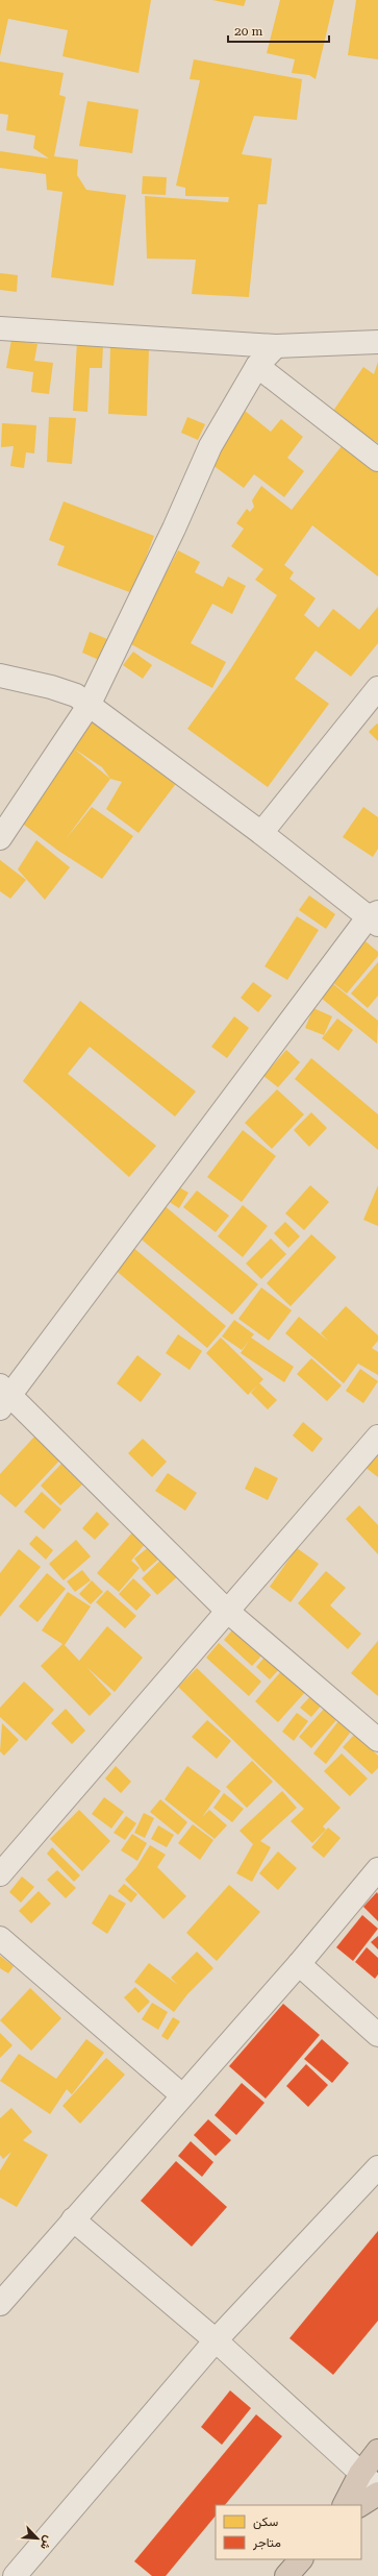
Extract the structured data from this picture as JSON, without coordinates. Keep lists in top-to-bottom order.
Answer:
{
  "legend": ["سكن", "متاجر"],
  "scale_bar": "20 m",
  "north": "bottom right"
}
